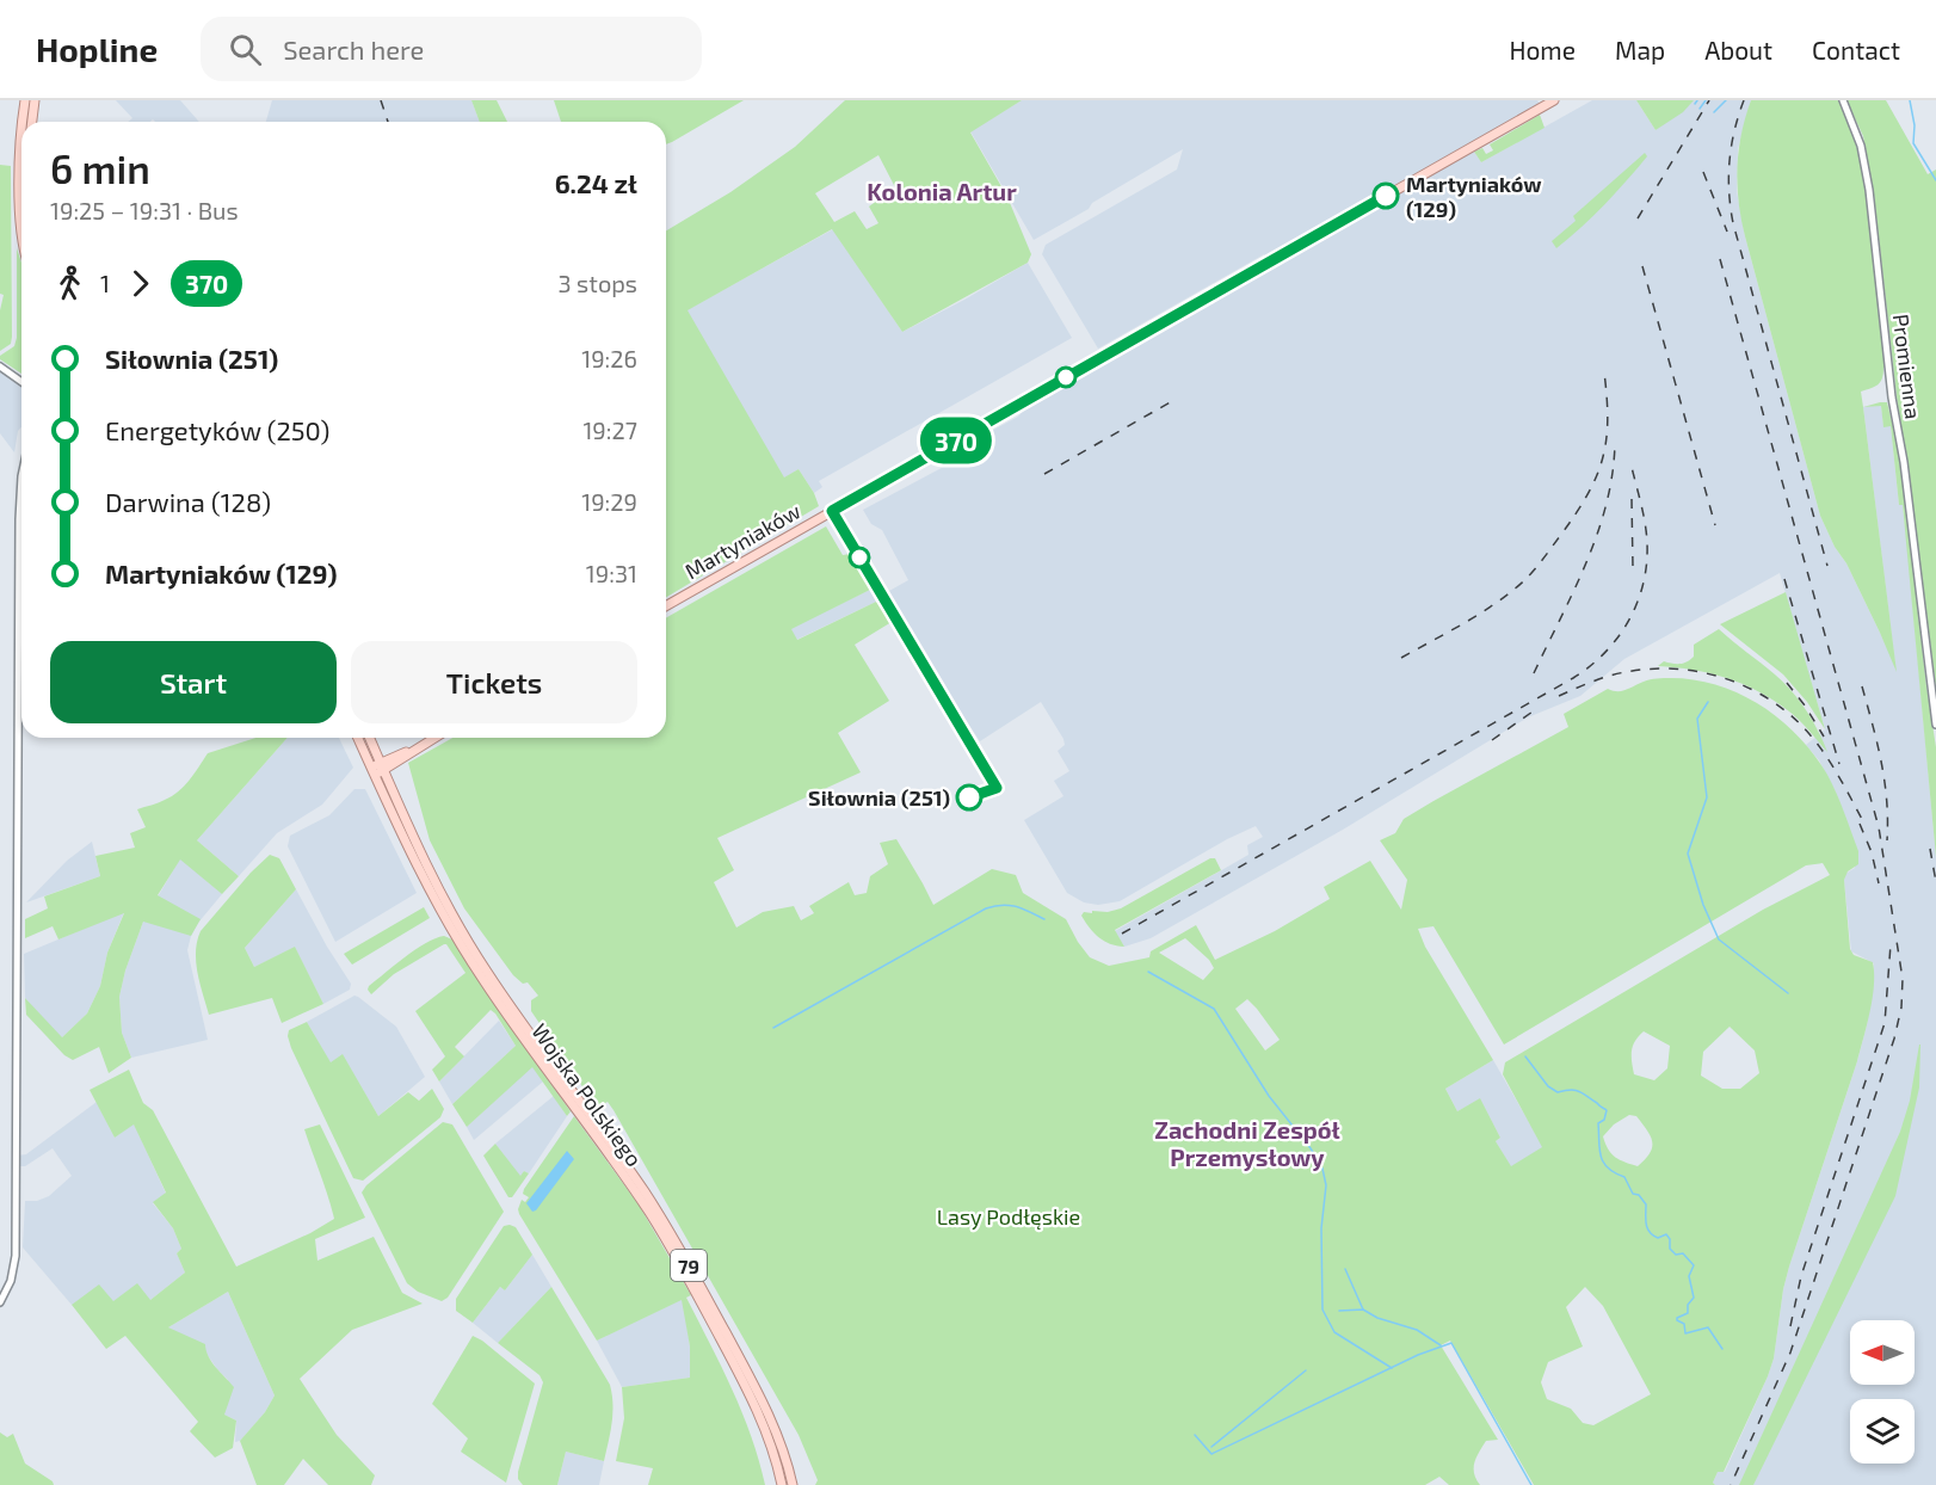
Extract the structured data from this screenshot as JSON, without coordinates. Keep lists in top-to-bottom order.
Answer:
{
  "streets": {
    "main road": ["Martyniaków", "Wojska Polskiego", "79"],
    "street": ["Promienna"]
  },
  "districts": ["Kolonia Artur", "Zachodni Zespół Przemysłowy"],
  "parks": ["Lasy Podłęskie"],
  "places": ["Martyniaków (129)", "Siłownia (251)"],
  "lines": ["bus line 370"],
  "north": "left",
  "page": {
    "header": "Hopline",
    "search": "Search here",
    "nav": [
      "Home",
      "Map",
      "About",
      "Contact"
    ],
    "on_map": "370",
    "heading": ["6 min", "19:25 – 19:31 · Bus", "6.24 zł"],
    "legs": ["1", "370", "3 stops"],
    "list": [
      {
        "name": "Siłownia (251)",
        "value": "19:26"
      },
      {
        "name": "Energetyków (250)",
        "value": "19:27"
      },
      {
        "name": "Darwina (128)",
        "value": "19:29"
      },
      {
        "name": "Martyniaków (129)",
        "value": "19:31"
      }
    ],
    "buttons": ["Start", "Tickets"]
  }
}
